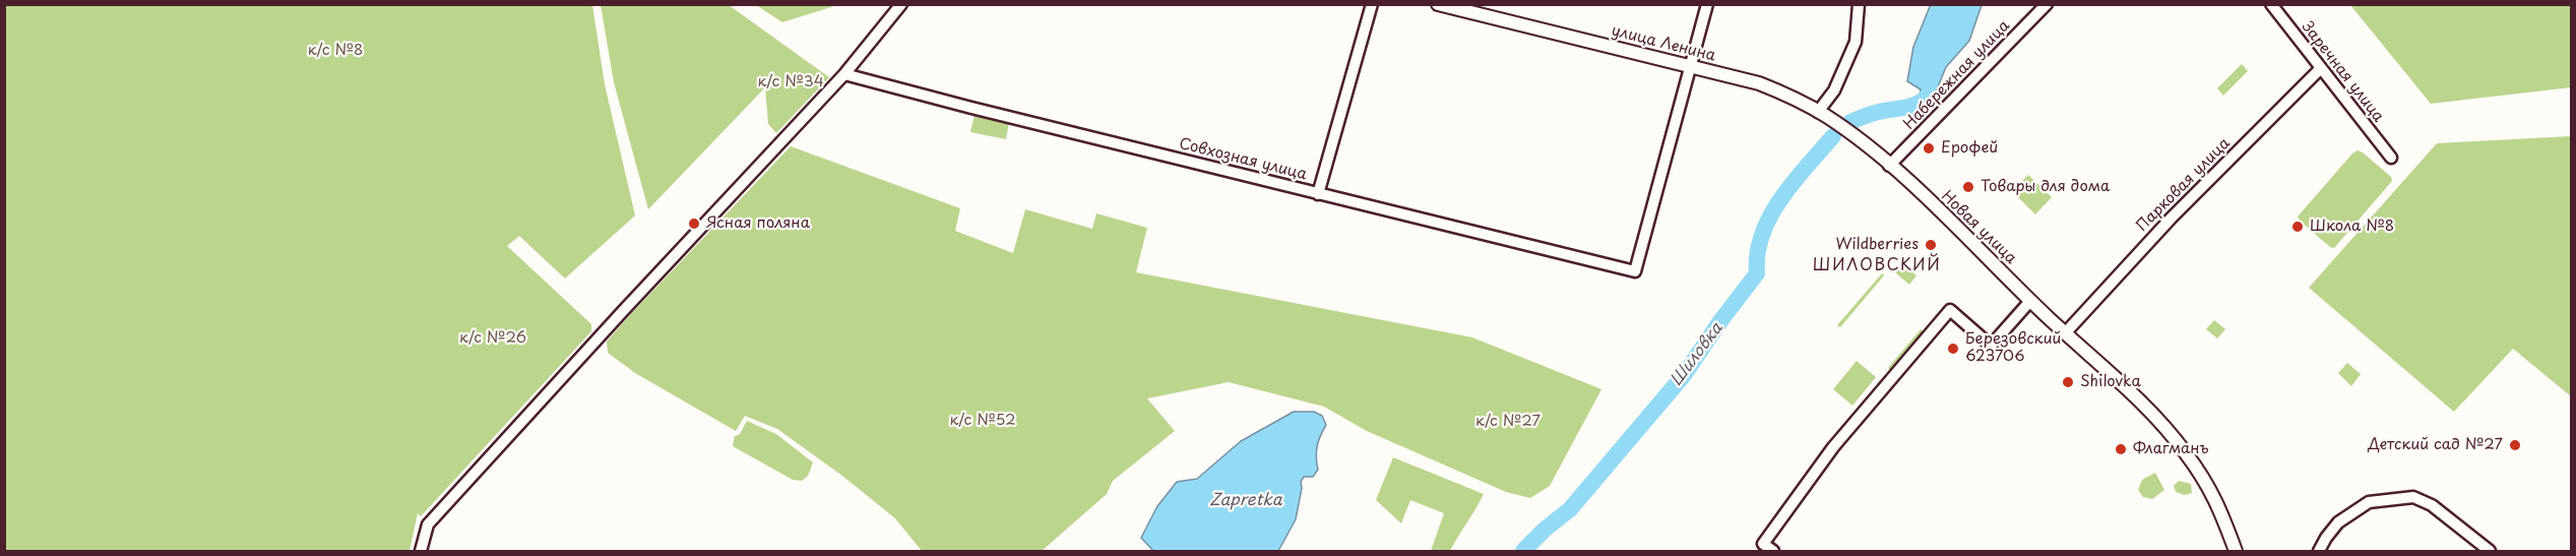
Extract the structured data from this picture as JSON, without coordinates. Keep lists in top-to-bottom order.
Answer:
{
  "streets": {
    "street": [
      "улица Ленина",
      "Заречная улица",
      "Набережная улица",
      "Совхозная улица",
      "Парковая улица",
      "Новая улица"
    ]
  },
  "crossings": [
    ["улица Ленина", "Совхозная улица"],
    ["улица Ленина", "Новая улица"],
    ["Заречная улица", "Парковая улица"],
    ["Набережная улица", "Новая улица"],
    ["Парковая улица", "Новая улица"]
  ],
  "districts": ["ШИЛОВСКИЙ"],
  "water": ["Шиловка", "Zapretka"],
  "parks": [
    "к/с №8",
    "к/с №34",
    "к/с №26",
    "к/с №52",
    "к/с №27"
  ],
  "places": [
    "Ерофей",
    "Товары для дома",
    "Ясная поляна",
    "Школа №8",
    "Wildberries",
    "Березовский 623706",
    "Shilovka",
    "Детский сад №27",
    "Флагманъ"
  ]
}
